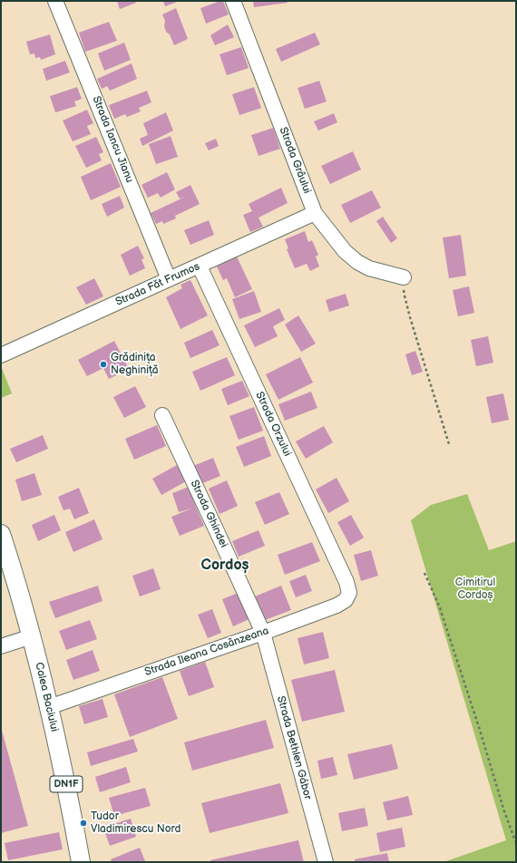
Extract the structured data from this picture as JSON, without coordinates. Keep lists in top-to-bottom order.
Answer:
{
  "streets": {
    "main road": ["Calea Baciului", "DN1F"],
    "street": [
      "Strada Iancu Jianu",
      "Strada Grâului",
      "Strada Făt Frumos",
      "Strada Orzului",
      "Strada Ghindei",
      "Strada Ileana Cosânzeana",
      "Strada Bethlen Gábor"
    ]
  },
  "crossings": [
    ["Strada Iancu Jianu", "Strada Făt Frumos"],
    ["Strada Grâului", "Strada Făt Frumos"],
    ["Strada Făt Frumos", "Strada Orzului"],
    ["Strada Orzului", "Strada Ileana Cosânzeana"],
    ["Strada Ghindei", "Strada Ileana Cosânzeana"],
    ["Strada Ghindei", "Strada Bethlen Gábor"],
    ["Strada Ileana Cosânzeana", "Calea Baciului"],
    ["Strada Ileana Cosânzeana", "Strada Bethlen Gábor"]
  ],
  "districts": ["Cordoș"],
  "parks": ["Cimitirul Cordoș"],
  "places": ["Grădinița Neghiniță", "Tudor Vladimirescu Nord"]
}
